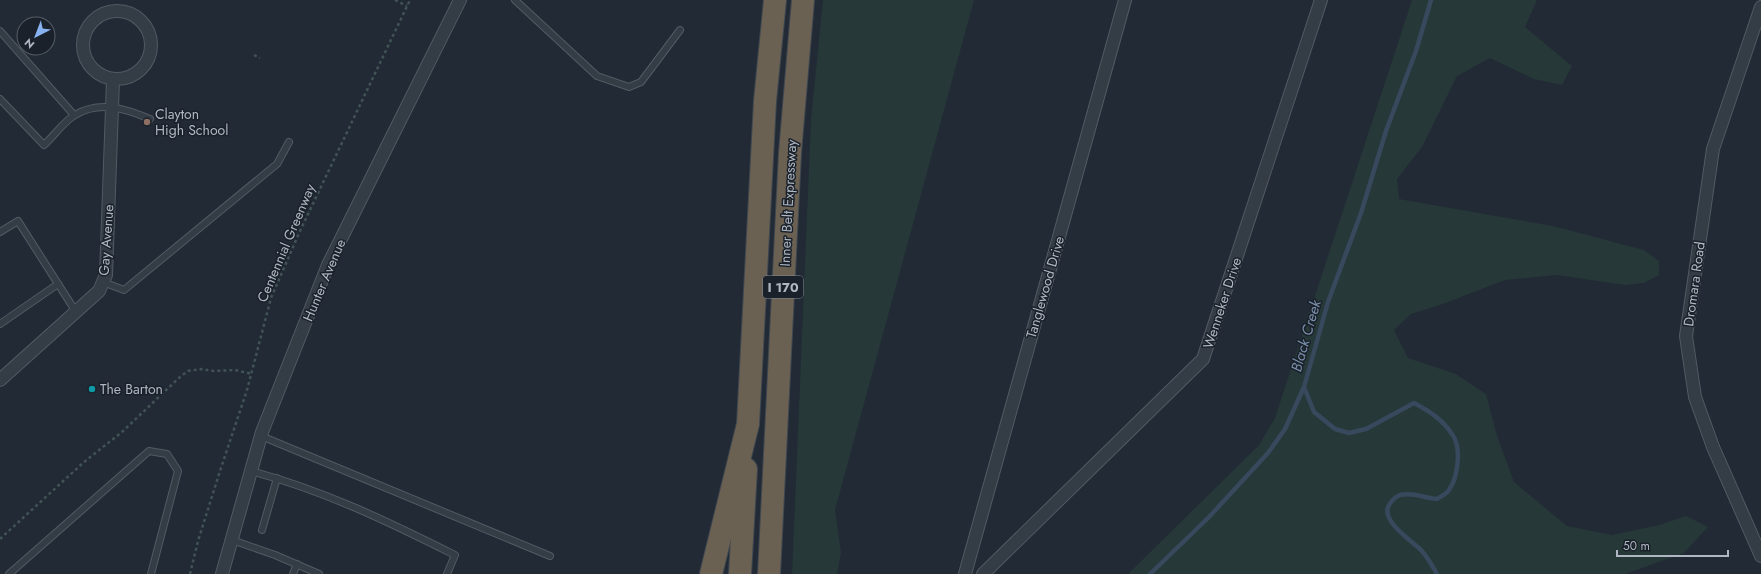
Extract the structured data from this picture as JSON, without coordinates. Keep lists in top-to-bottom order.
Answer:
{
  "streets": {
    "highway": ["Inner Belt Expressway", "I 170"],
    "street": [
      "Gay Avenue",
      "Hunter Avenue",
      "Dromara Road",
      "Tanglewood Drive",
      "Wenneker Drive"
    ],
    "path": ["Centennial Greenway"]
  },
  "crossings": [
    ["Inner Belt Expressway", "I 170"]
  ],
  "water": ["Black Creek"],
  "places": ["Clayton High School", "The Barton"],
  "scale_bar": "50 m",
  "north": "bottom left"
}
